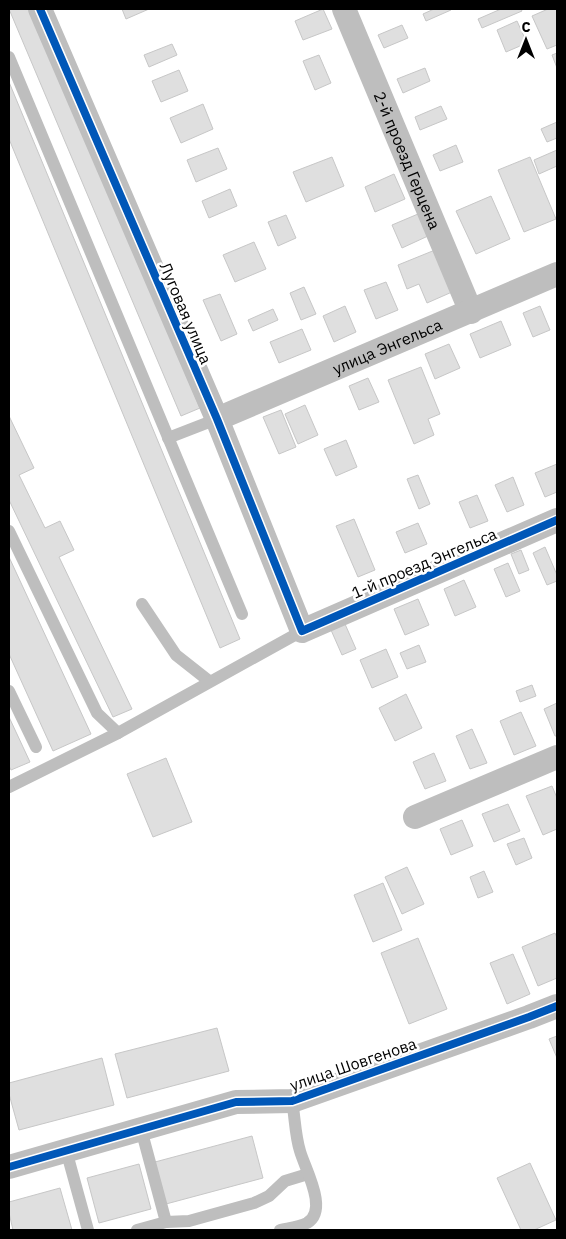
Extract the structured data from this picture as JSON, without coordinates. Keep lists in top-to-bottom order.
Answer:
{
  "streets": {
    "street": [
      "2-й проезд Герцена",
      "Луговая улица",
      "улица Энгельса",
      "1-й проезд Энгельса",
      "улица Шовгенова"
    ]
  },
  "crossings": [
    ["2-й проезд Герцена", "улица Энгельса"],
    ["Луговая улица", "улица Энгельса"],
    ["Луговая улица", "1-й проезд Энгельса"]
  ],
  "north": "top"
}
